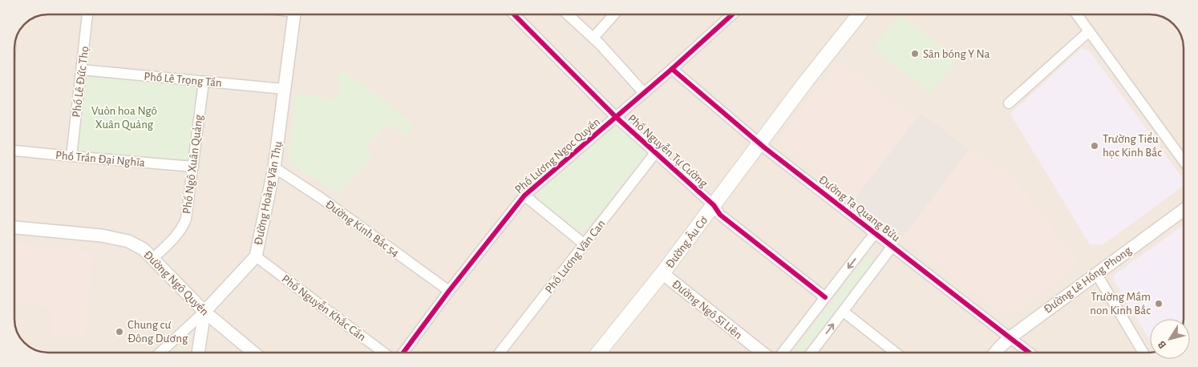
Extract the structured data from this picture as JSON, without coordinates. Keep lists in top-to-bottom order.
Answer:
{
  "streets": {
    "main road": ["Đường Âu Cơ"],
    "street": [
      "Phố Lê Trọng Tấn",
      "Phố Lê Đức Thọ",
      "Phố Nguyễn Tự Cường",
      "Phố Lương Ngọc Quyến",
      "Phố Trần Đại Nghĩa",
      "Phố Ngô Xuân Quảng",
      "Đường Hoàng Văn Thụ",
      "Đường Tạ Quang Bửu",
      "Đường Kinh Bắc 54",
      "Phố Lương Văn Can",
      "Đường Lê Hồng Phong",
      "Đường Ngô Quyền",
      "Phố Nguyễn Khắc Cần",
      "Đường Ngô Sĩ Liên"
    ]
  },
  "crossings": [
    ["Phố Lê Trọng Tấn", "Phố Lê Đức Thọ"],
    ["Phố Lê Trọng Tấn", "Phố Ngô Xuân Quảng"],
    ["Phố Lê Trọng Tấn", "Đường Hoàng Văn Thụ"],
    ["Phố Lê Đức Thọ", "Phố Trần Đại Nghĩa"],
    ["Phố Nguyễn Tự Cường", "Phố Lương Ngọc Quyến"],
    ["Phố Nguyễn Tự Cường", "Đường Âu Cơ"],
    ["Phố Nguyễn Tự Cường", "Phố Lương Văn Can"],
    ["Phố Lương Ngọc Quyến", "Đường Tạ Quang Bửu"],
    ["Phố Lương Ngọc Quyến", "Đường Kinh Bắc 54"],
    ["Phố Trần Đại Nghĩa", "Phố Ngô Xuân Quảng"],
    ["Phố Ngô Xuân Quảng", "Đường Ngô Quyền"],
    ["Đường Hoàng Văn Thụ", "Đường Kinh Bắc 54"],
    ["Đường Hoàng Văn Thụ", "Đường Ngô Quyền"],
    ["Đường Hoàng Văn Thụ", "Phố Nguyễn Khắc Cần"],
    ["Đường Tạ Quang Bửu", "Đường Âu Cơ"],
    ["Đường Tạ Quang Bửu", "Đường Lê Hồng Phong"],
    ["Đường Âu Cơ", "Đường Ngô Sĩ Liên"]
  ],
  "parks": ["Vuòn hoa Ngô Xuân Quảng"],
  "places": [
    "Sân bóng Y Na",
    "Trường Tiểu học Kinh Bắc",
    "Trường Mầm non Kinh Bắc",
    "Chung cư Đông Dương"
  ],
  "north": "bottom left"
}
